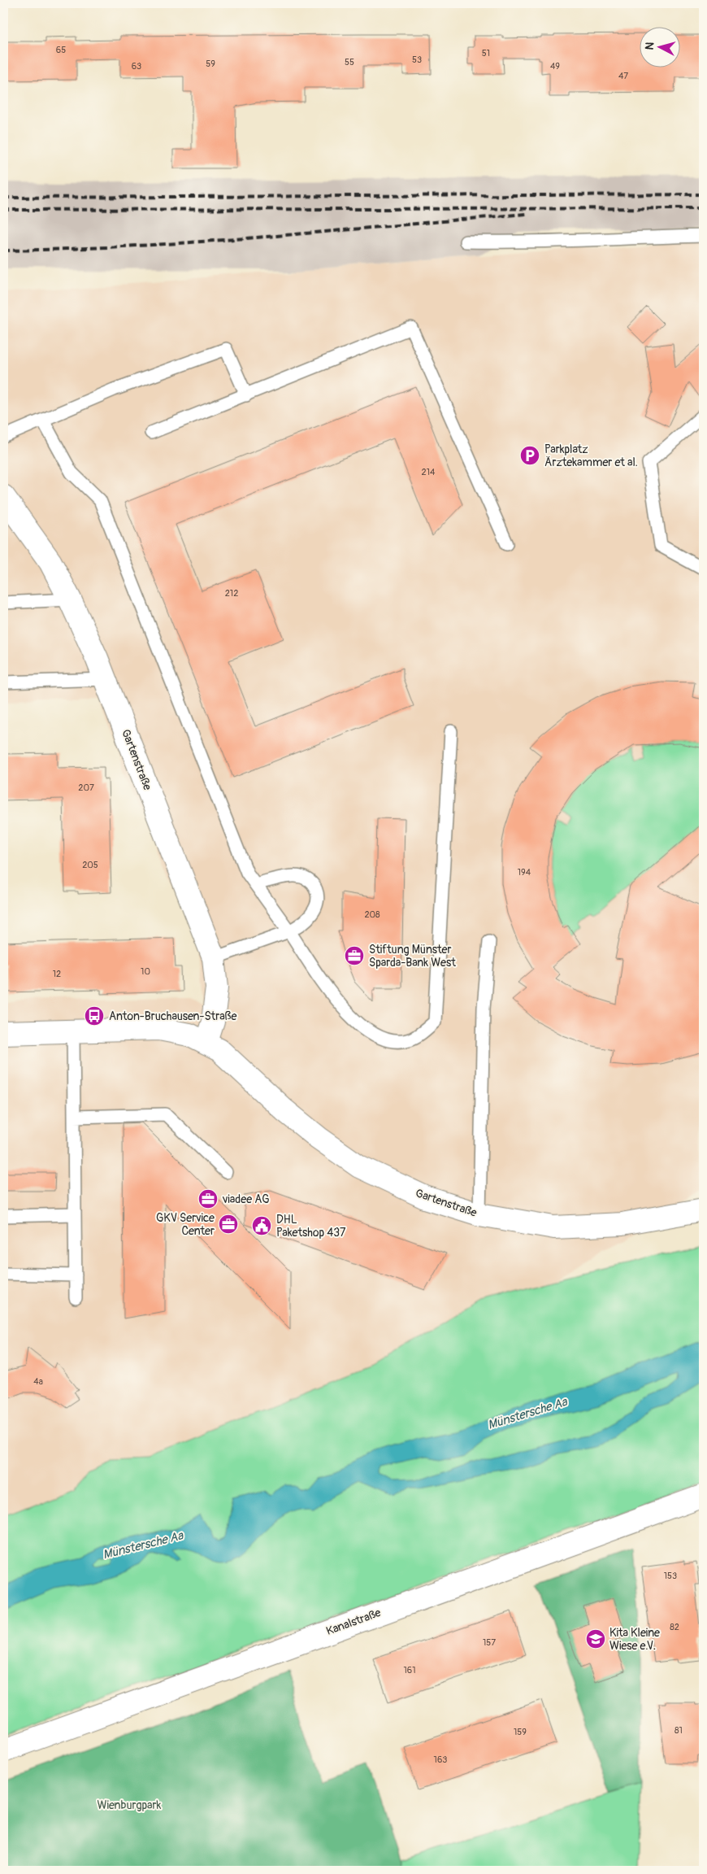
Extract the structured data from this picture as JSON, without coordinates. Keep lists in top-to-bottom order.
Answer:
{
  "streets": {
    "street": ["Gartenstraße", "Kanalstraße"]
  },
  "water": ["Münstersche Aa"],
  "parks": ["Wienburgpark"],
  "places": {
    "parking": ["Parkplatz Ärztekammer et al."],
    "office": ["Stiftung Münster Sparda-Bank West", "viadee AG", "GKV Service Center"],
    "bus stop": ["Anton-Bruchausen-Straße"],
    "public building": ["DHL Paketshop 437"],
    "school or university": ["Kita Kleine Wiese e.V."]
  },
  "house_numbers": [
    "65",
    "51",
    "53",
    "55",
    "59",
    "63",
    "49",
    "47",
    "214",
    "212",
    "207",
    "205",
    "194",
    "208",
    "10",
    "12",
    "4a",
    "153",
    "82",
    "157",
    "161",
    "81",
    "159",
    "163"
  ],
  "north": "left"
}
